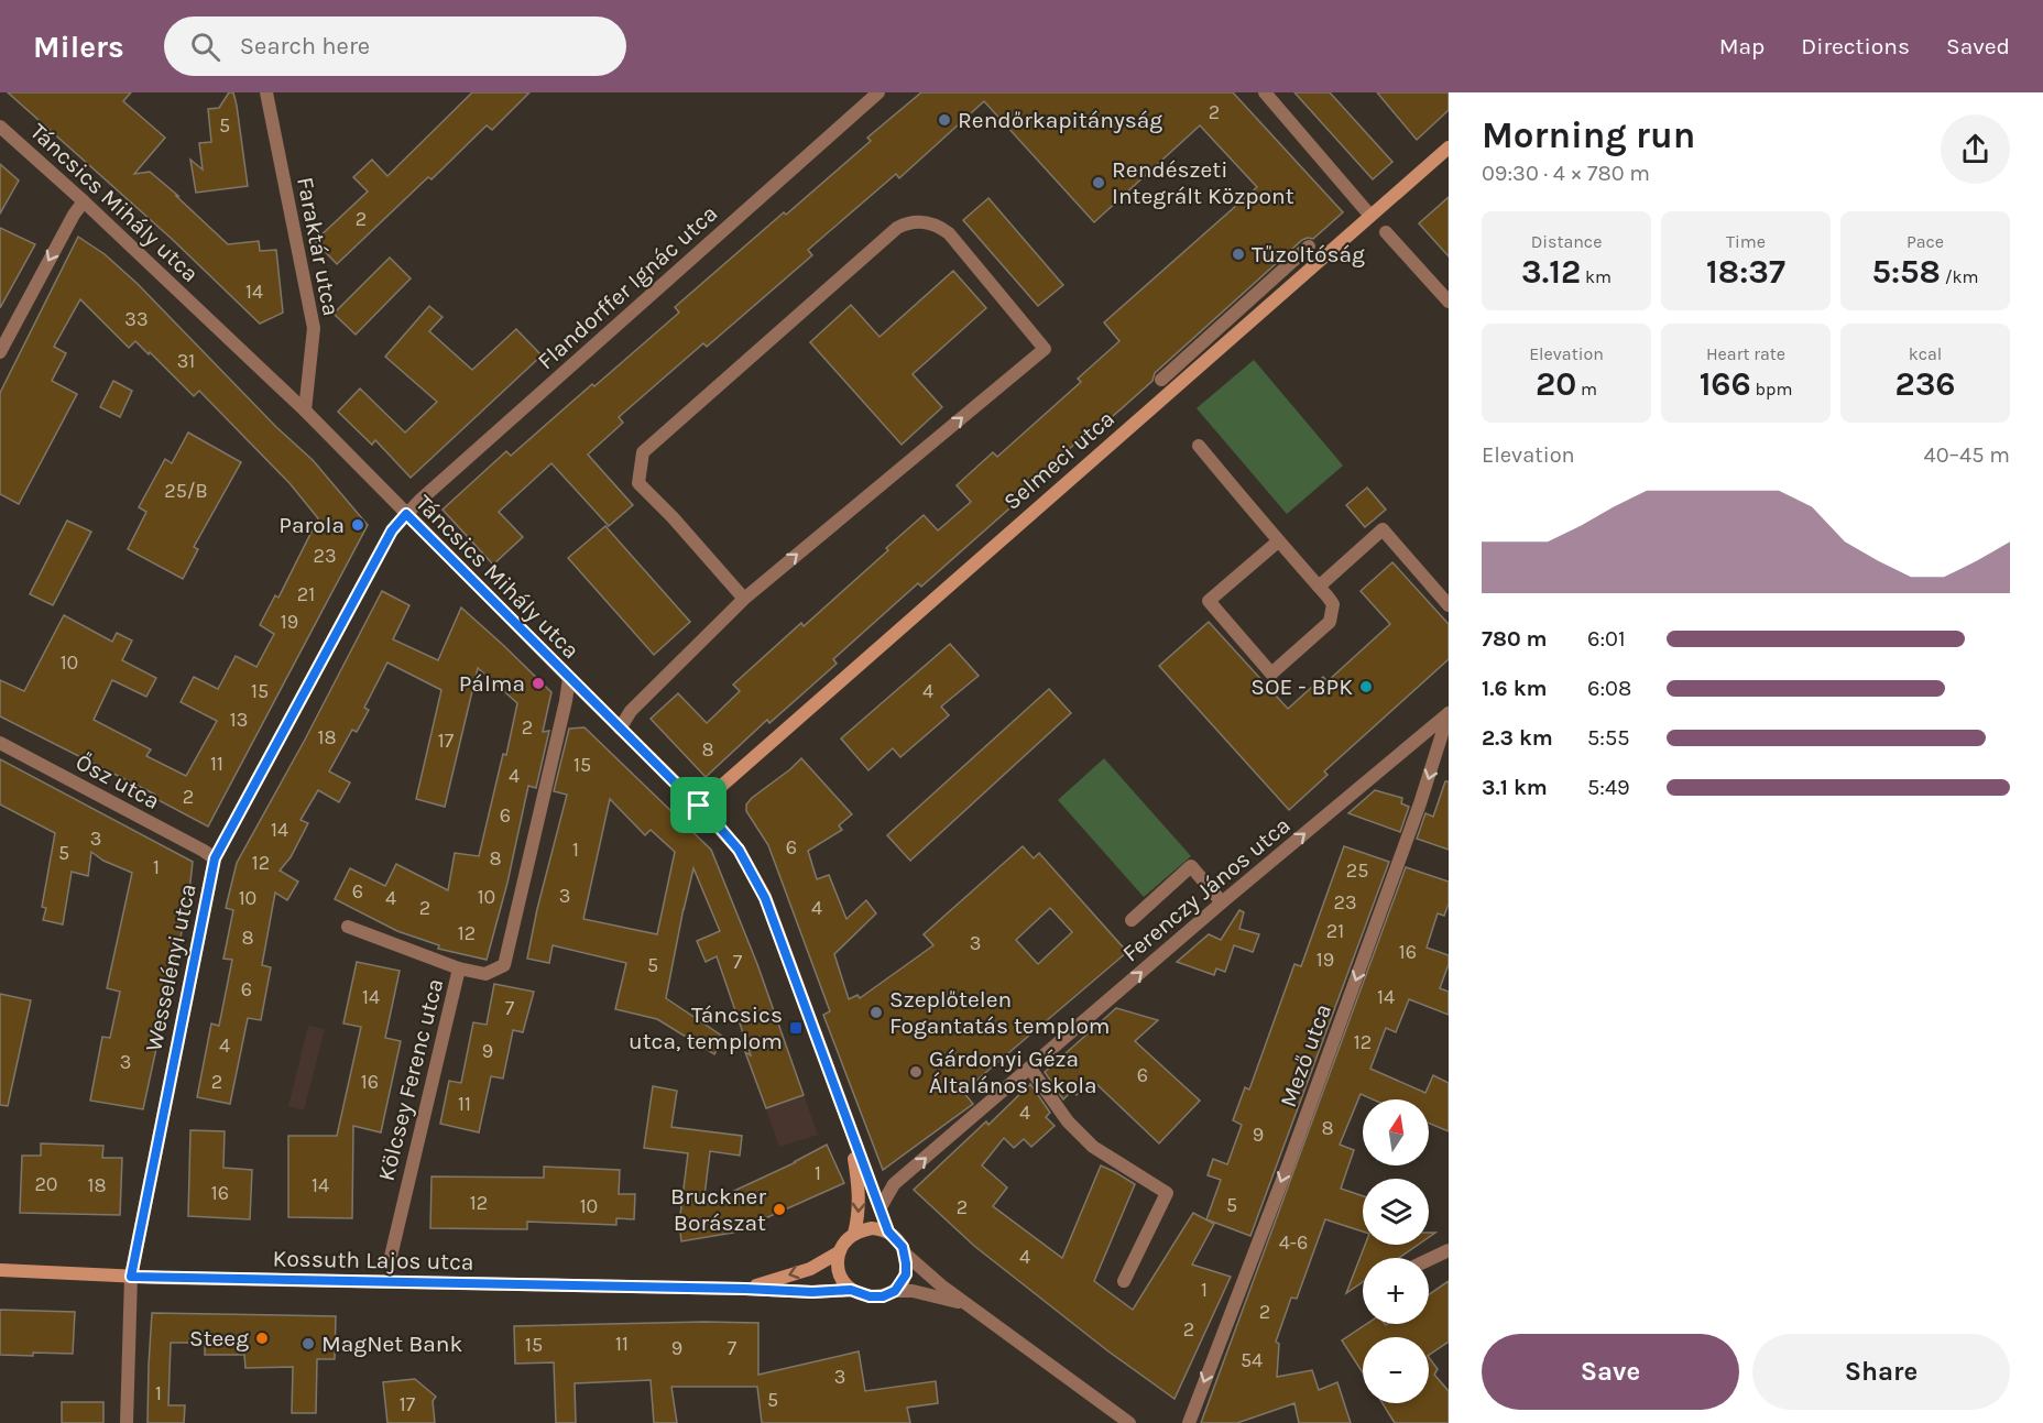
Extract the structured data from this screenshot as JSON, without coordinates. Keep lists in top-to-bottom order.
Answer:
{
  "streets": {
    "street": [
      "Táncsics Mihály utca",
      "Faraktár utca",
      "Flandorffer Ignác utca",
      "Selmeci utca",
      "Ősz utca",
      "Ferenczy János utca",
      "Wesselényi utca",
      "Mező utca",
      "Kölcsey Ferenc utca",
      "Kossuth Lajos utca"
    ]
  },
  "crossings": [
    ["Táncsics Mihály utca", "Faraktár utca"],
    ["Táncsics Mihály utca", "Flandorffer Ignác utca"],
    ["Táncsics Mihály utca", "Selmeci utca"],
    ["Táncsics Mihály utca", "Ferenczy János utca"],
    ["Táncsics Mihály utca", "Wesselényi utca"],
    ["Táncsics Mihály utca", "Kölcsey Ferenc utca"],
    ["Táncsics Mihály utca", "Kossuth Lajos utca"],
    ["Flandorffer Ignác utca", "Wesselényi utca"],
    ["Ősz utca", "Wesselényi utca"],
    ["Ferenczy János utca", "Mező utca"],
    ["Wesselényi utca", "Kossuth Lajos utca"]
  ],
  "one_way": ["Ferenczy János utca", "Mező utca"],
  "places": {
    "other": [
      "Rendőrkapitányság",
      "Rendészeti Integrált Központ",
      "Tűzoltóság",
      "Parola",
      "Pálma",
      "SOE - BPK",
      "Szeplőtelen Fogantatás templom",
      "Gárdonyi Géza Általános Iskola",
      "Bruckner Borászat",
      "Steeg",
      "MagNet Bank"
    ],
    "transit": ["Táncsics utca, templom"]
  },
  "house_numbers": [
    "2",
    "5",
    "2",
    "14",
    "33",
    "31",
    "25/B",
    "23",
    "21",
    "19",
    "10",
    "15",
    "4",
    "13",
    "2",
    "18",
    "17",
    "8",
    "11",
    "15",
    "4",
    "2",
    "6",
    "14",
    "3",
    "6",
    "1",
    "5",
    "8",
    "12",
    "1",
    "25",
    "6",
    "3",
    "10",
    "10",
    "4",
    "23",
    "2",
    "4",
    "21",
    "12",
    "8",
    "3",
    "16",
    "19",
    "7",
    "5",
    "6",
    "14",
    "14",
    "7",
    "12",
    "4",
    "9",
    "3",
    "6",
    "2",
    "16",
    "11",
    "4",
    "8",
    "9",
    "1",
    "20",
    "18",
    "14",
    "16",
    "12",
    "5",
    "10",
    "2",
    "4-6",
    "4",
    "1",
    "2",
    "2",
    "11",
    "15",
    "9",
    "7",
    "54",
    "3",
    "1",
    "5",
    "17"
  ],
  "north": "top",
  "page": {
    "header": "Milers",
    "search": "Search here",
    "nav": ["Map", "Directions", "Saved"],
    "heading": ["Morning run", "09:30 · 4 × 780 m"],
    "stats": [
      ["Distance", "3.12 km"],
      ["Time", "18:37"],
      ["Pace", "5:58 /km"],
      ["Elevation", "20 m"],
      ["Heart rate", "166 bpm"],
      ["kcal", "236"]
    ],
    "chart": ["Elevation", "40–45 m"],
    "list": [
      {
        "name": "780 m",
        "note": "6:01"
      },
      {
        "name": "1.6 km",
        "note": "6:08"
      },
      {
        "name": "2.3 km",
        "note": "5:55"
      },
      {
        "name": "3.1 km",
        "note": "5:49"
      }
    ],
    "map_buttons": ["+", "−"],
    "buttons": ["Save", "Share"]
  }
}
